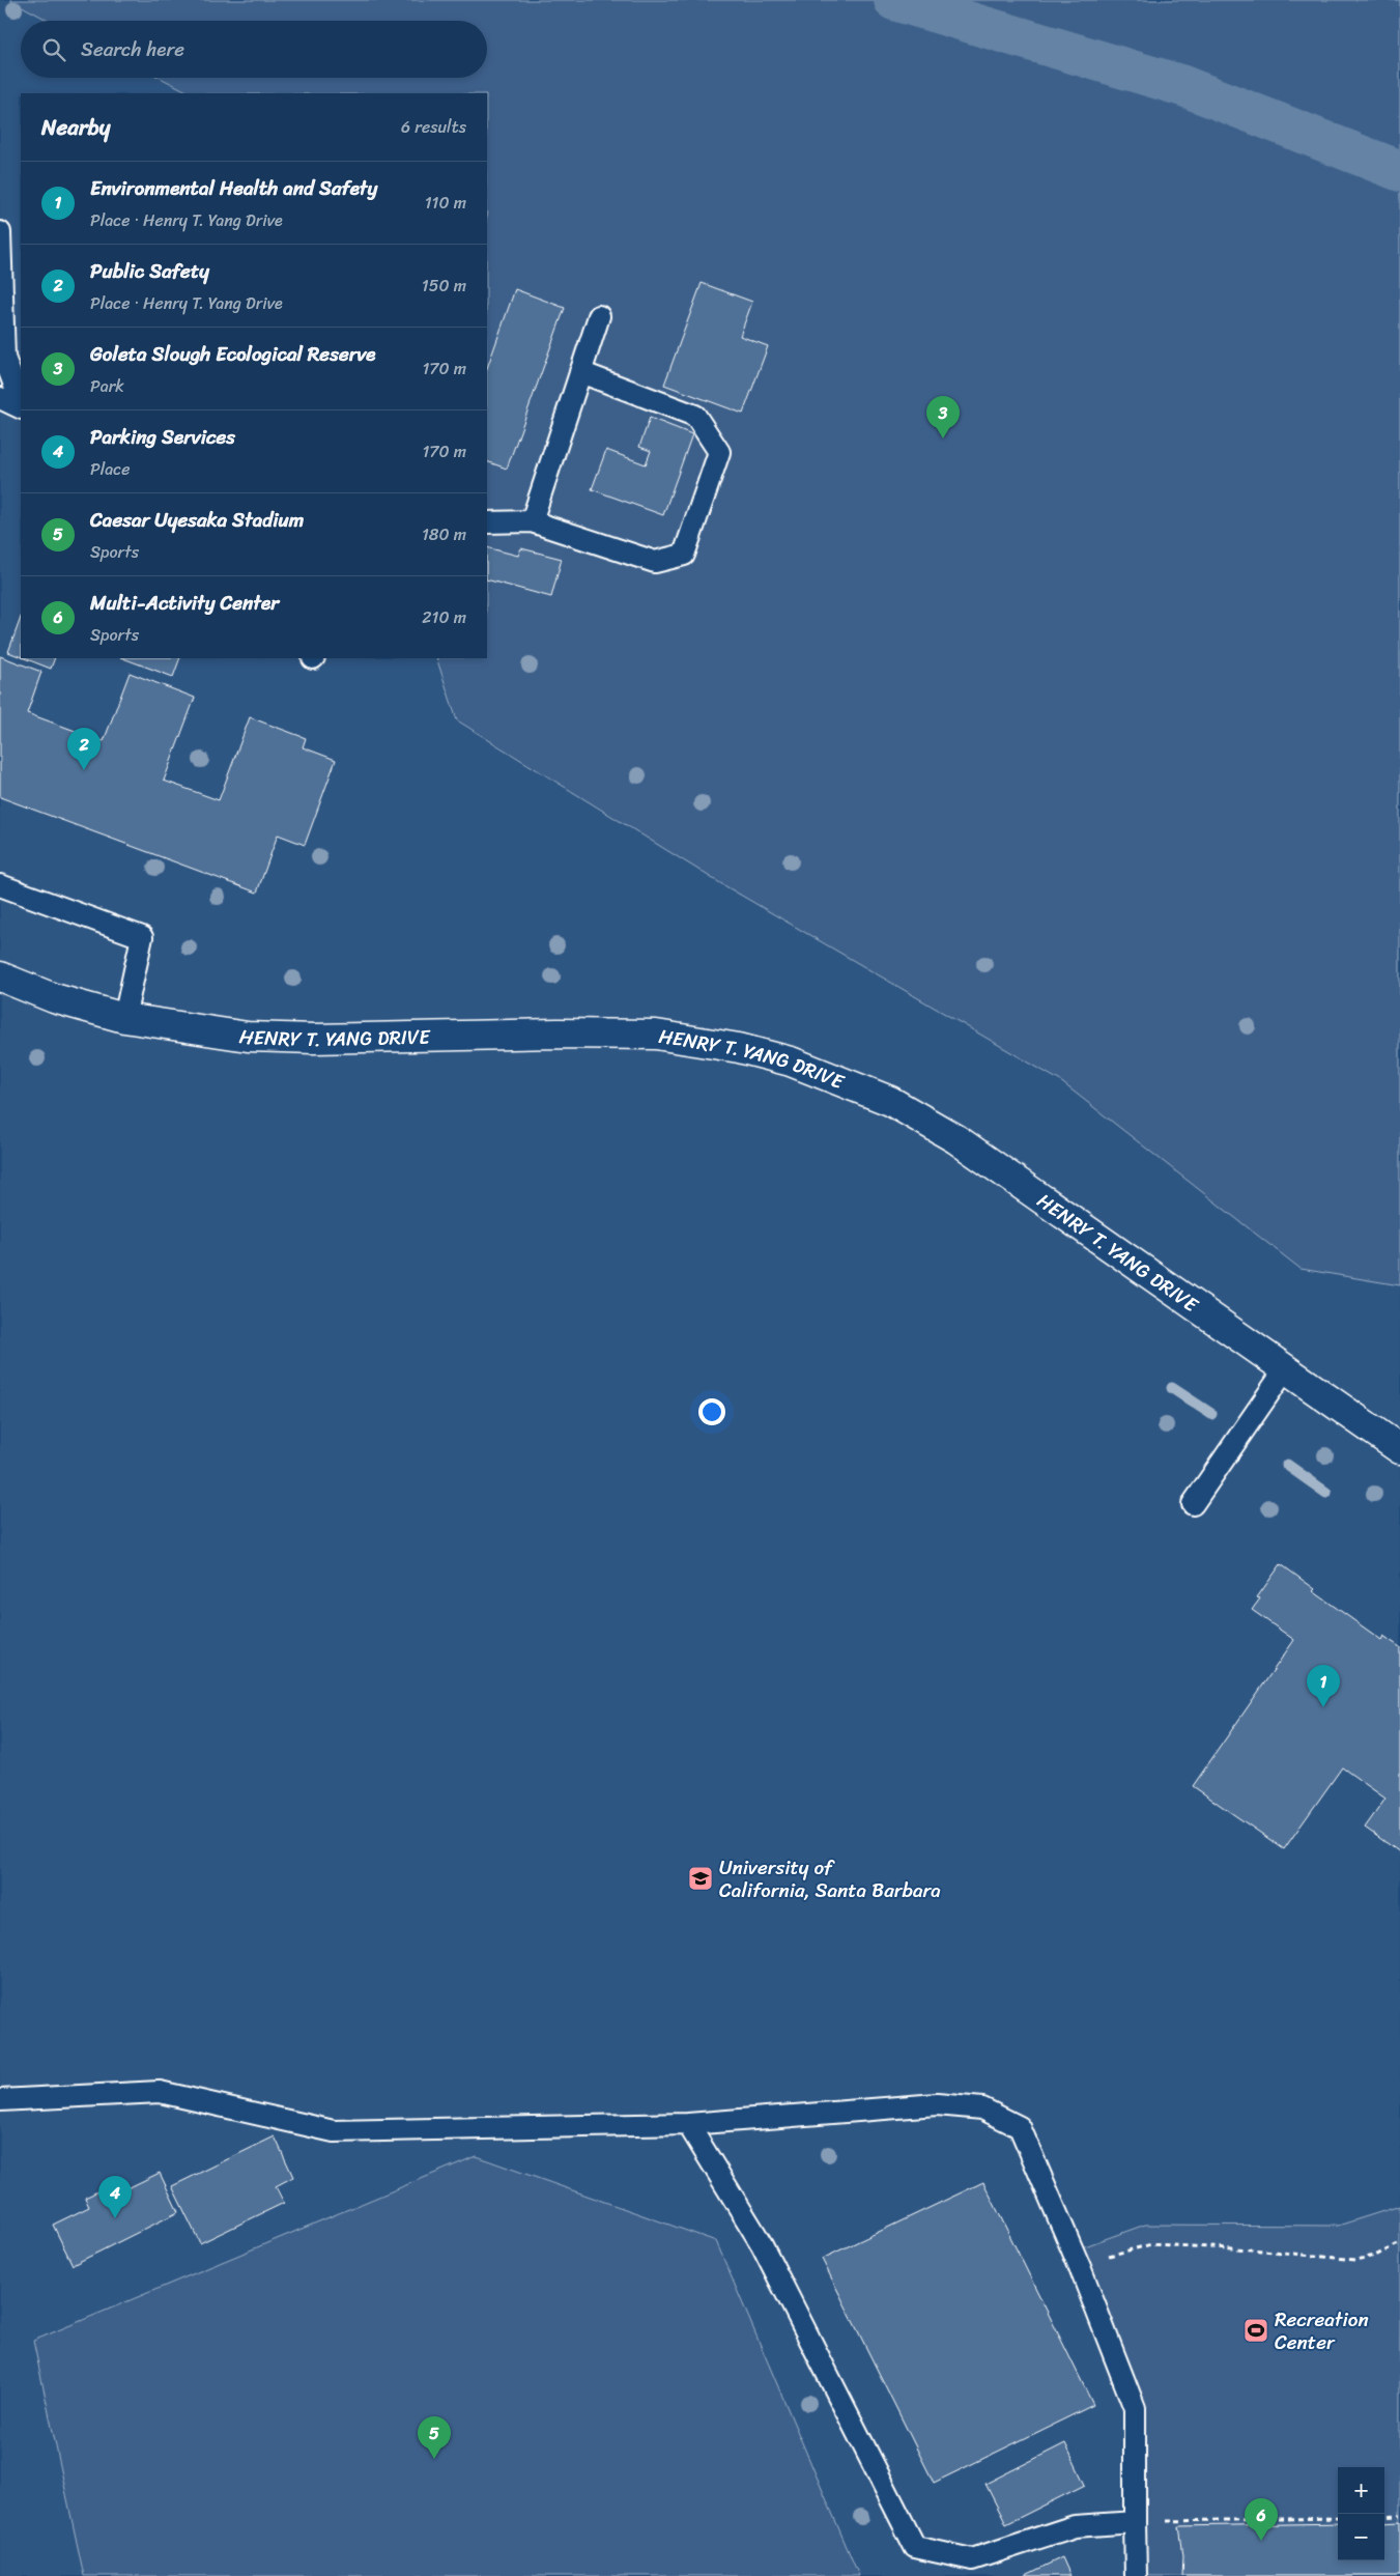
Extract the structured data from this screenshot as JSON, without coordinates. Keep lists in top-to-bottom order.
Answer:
{
  "streets": {
    "street": ["HENRY T. YANG DRIVE"]
  },
  "places": {
    "school or university": ["University of California, Santa Barbara"],
    "sports": ["Recreation Center"]
  },
  "page": {
    "search": "Search here",
    "heading": ["Nearby", "6 results"],
    "list": [
      {
        "mark": "1",
        "name": "Environmental Health and Safety",
        "note": "Place · Henry T. Yang Drive",
        "value": "110 m"
      },
      {
        "mark": "2",
        "name": "Public Safety",
        "note": "Place · Henry T. Yang Drive",
        "value": "150 m"
      },
      {
        "mark": "3",
        "name": "Goleta Slough Ecological Reserve",
        "note": "Park",
        "value": "170 m"
      },
      {
        "mark": "4",
        "name": "Parking Services",
        "note": "Place",
        "value": "170 m"
      },
      {
        "mark": "5",
        "name": "Caesar Uyesaka Stadium",
        "note": "Sports",
        "value": "180 m"
      },
      {
        "mark": "6",
        "name": "Multi-Activity Center",
        "note": "Sports",
        "value": "210 m"
      }
    ],
    "pins": [
      "3",
      "2",
      "1",
      "4",
      "5",
      "6"
    ],
    "map_buttons": ["+", "−"]
  }
}
